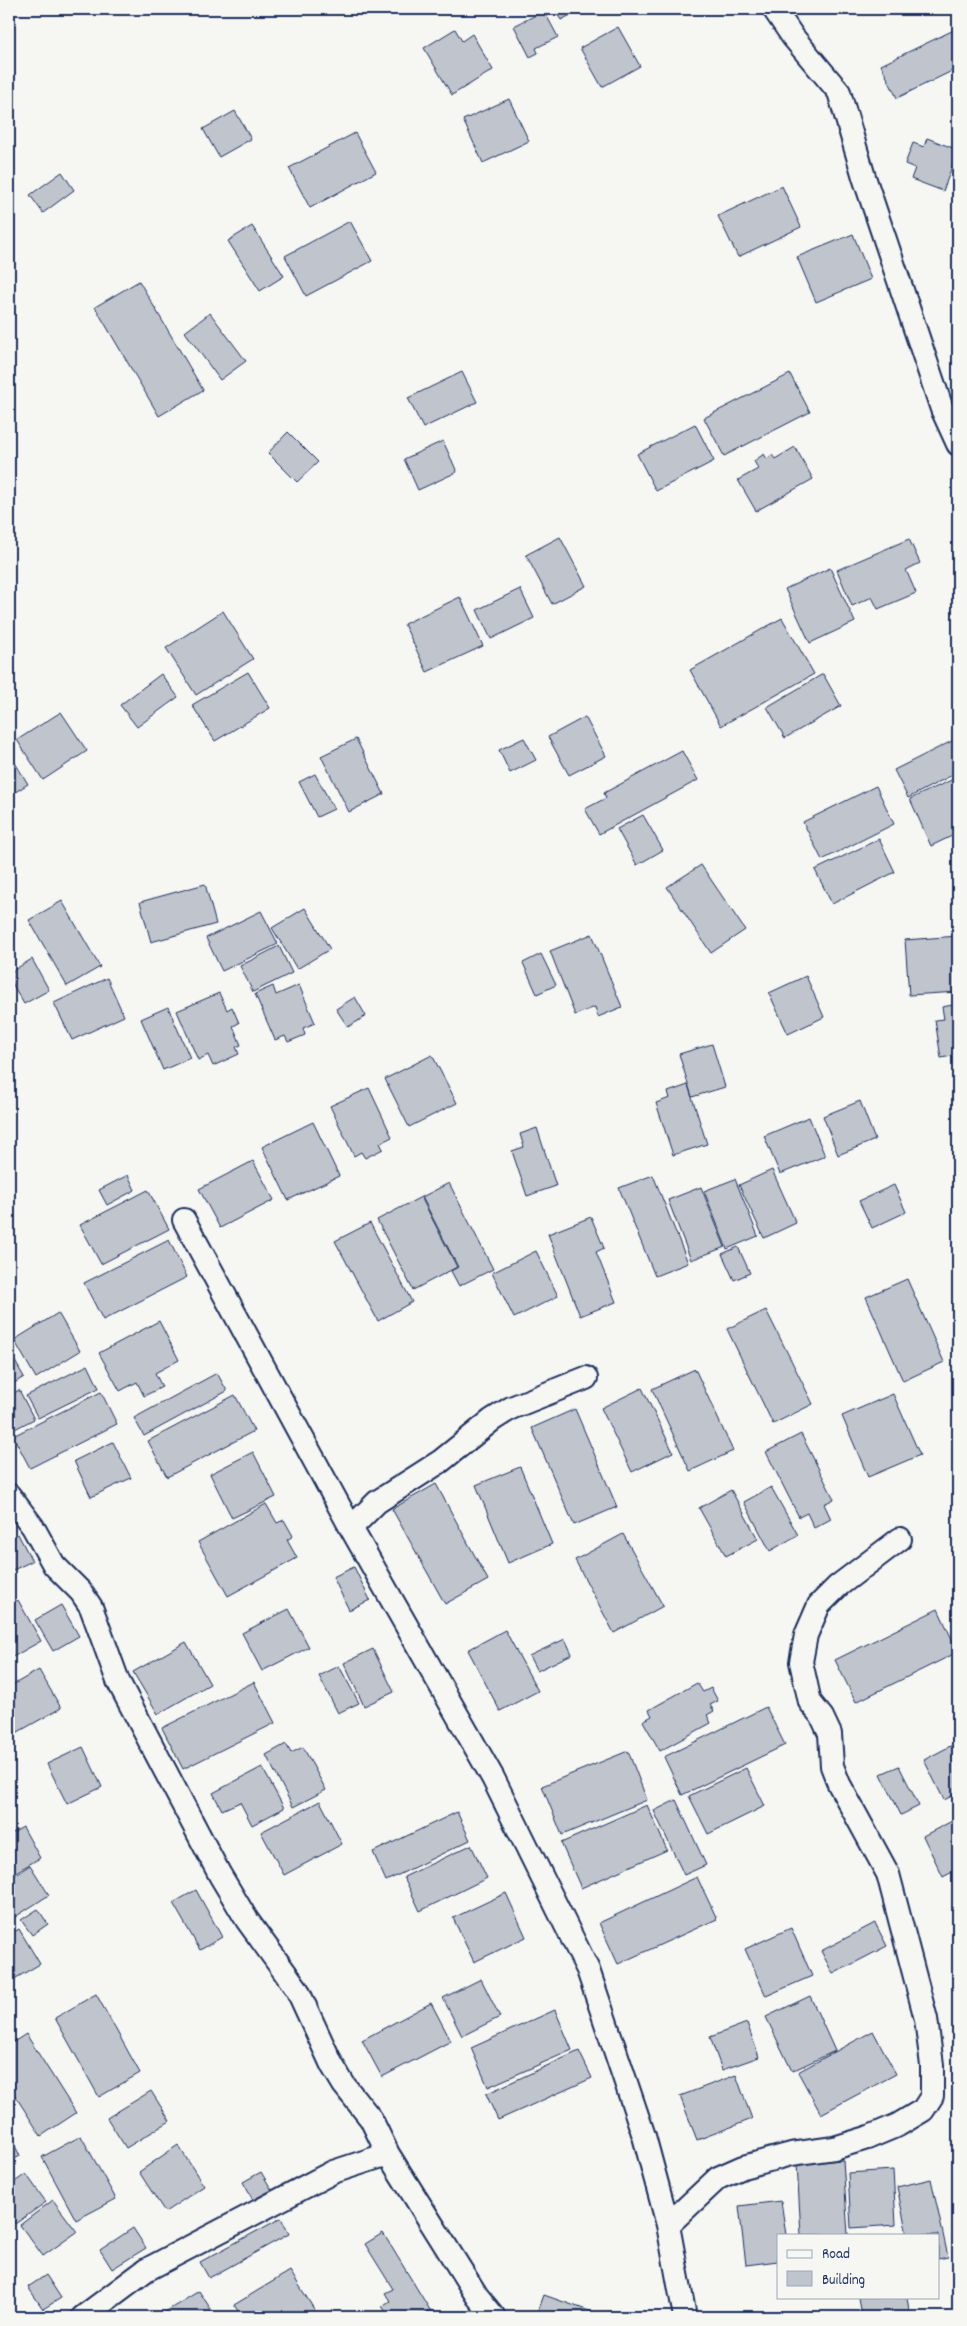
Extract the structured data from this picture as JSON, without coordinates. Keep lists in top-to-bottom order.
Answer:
{
  "legend": ["Road", "Building"]
}
